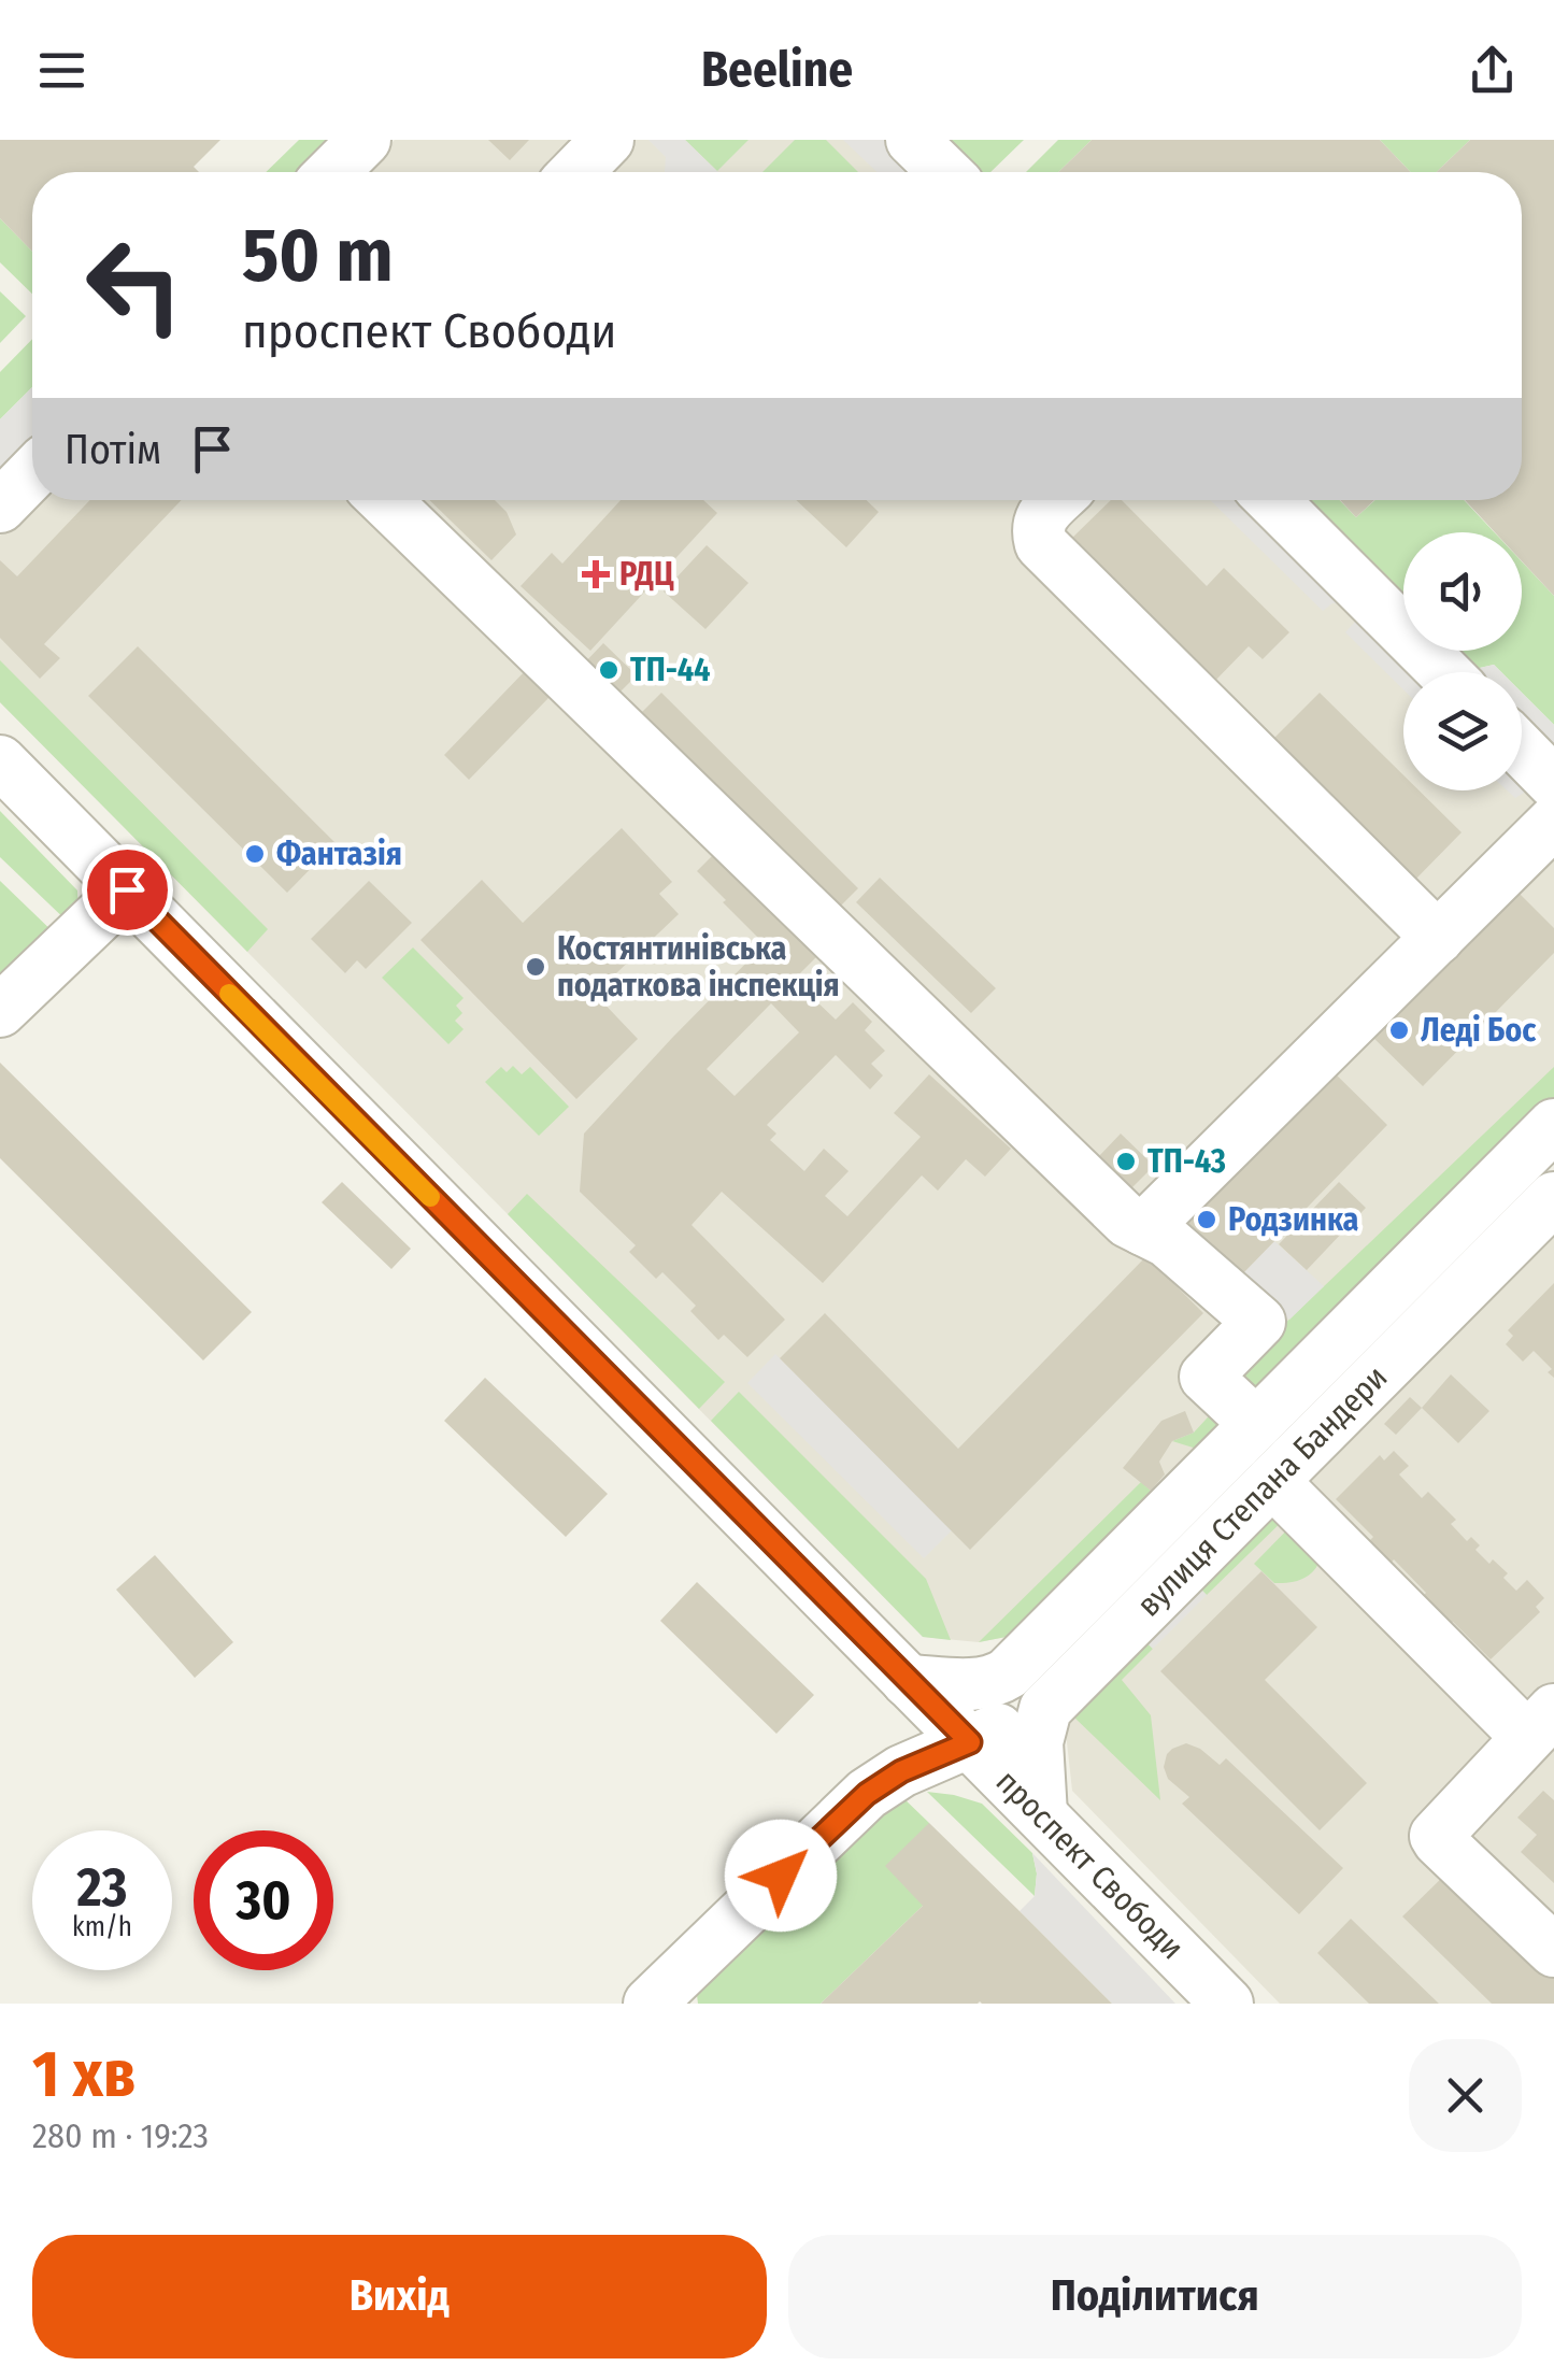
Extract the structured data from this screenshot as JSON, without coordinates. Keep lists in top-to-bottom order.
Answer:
{
  "streets": {
    "street": ["вулиця Степана Бандери", "проспект Свободи"]
  },
  "crossings": [
    ["вулиця Степана Бандери", "проспект Свободи"]
  ],
  "places": {
    "health": ["РДЦ"],
    "other": [
      "ТП-44",
      "Фантазія",
      "Костянтинівська податкова інспекція",
      "Леді Бос",
      "ТП-43",
      "Родзинка"
    ]
  },
  "page": {
    "header": "Beeline",
    "turn": ["50 m", "проспект Свободи"],
    "then": "Потім",
    "speed": "23 km/h",
    "limit": "30",
    "heading": ["1 хв", "280 m · 19:23"],
    "buttons": ["Вихід", "Поділитися"]
  }
}
